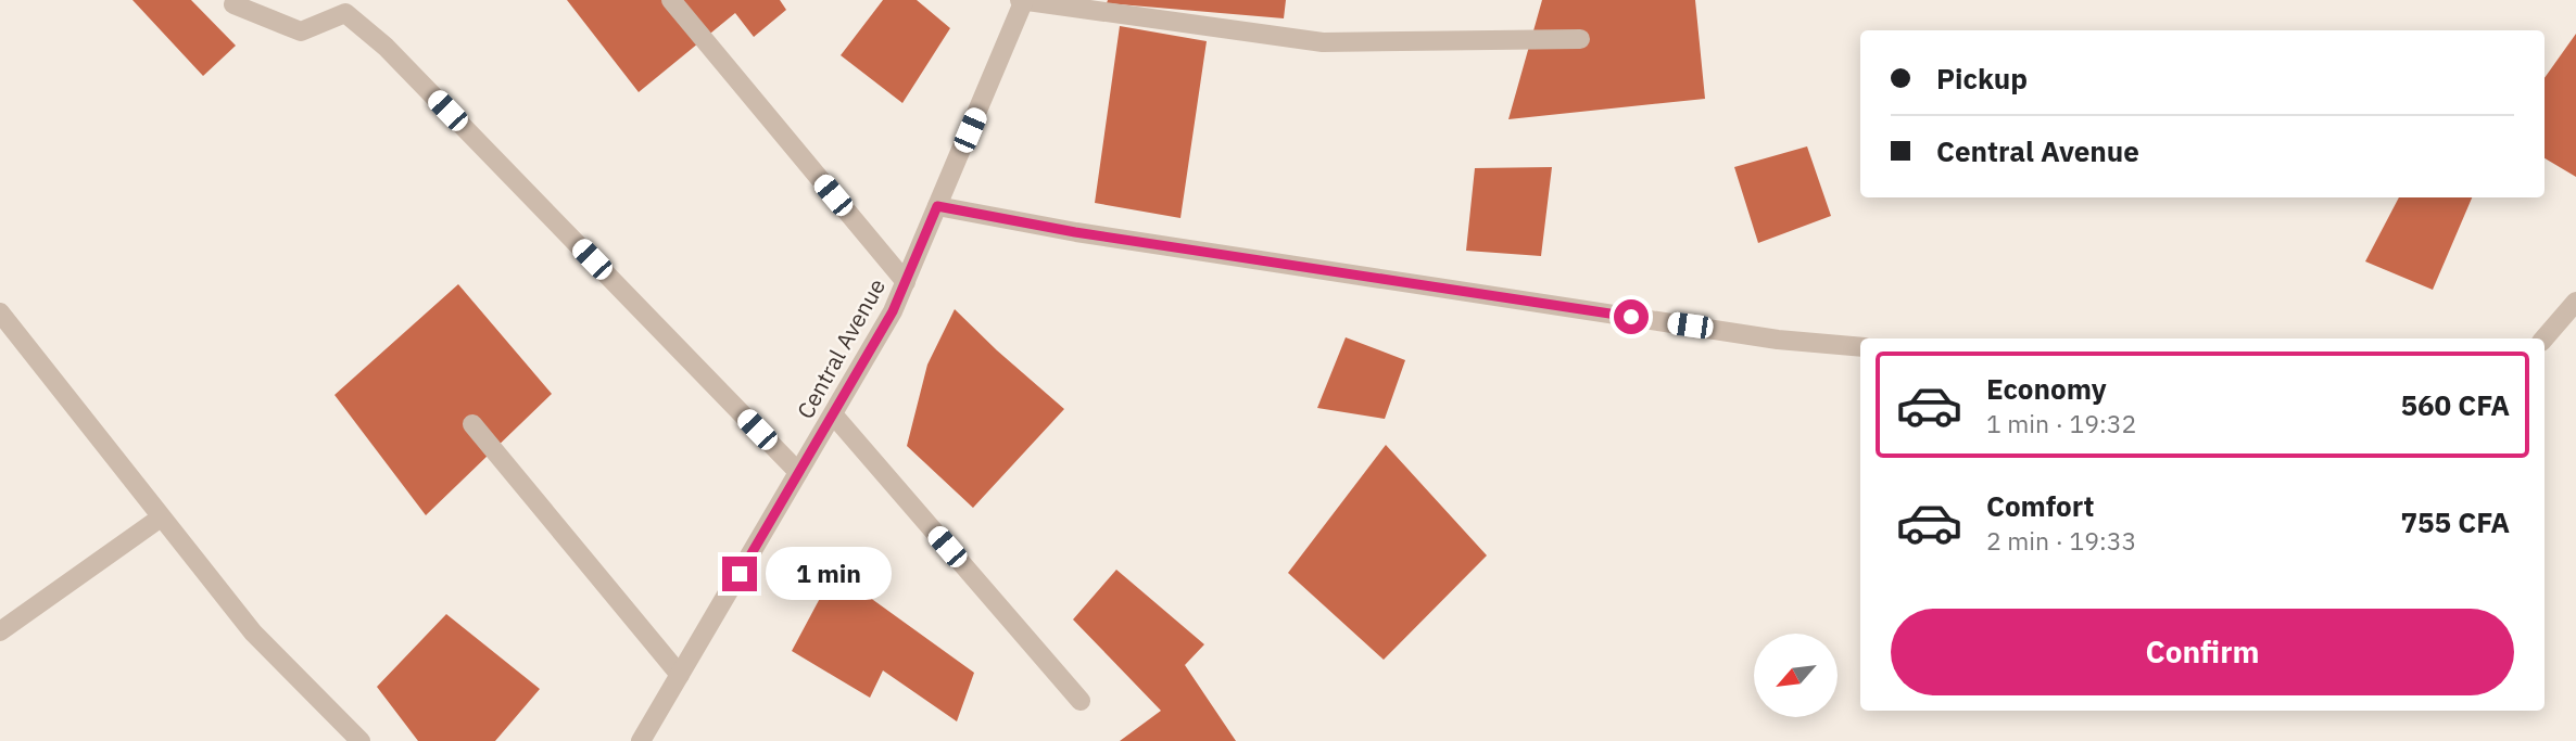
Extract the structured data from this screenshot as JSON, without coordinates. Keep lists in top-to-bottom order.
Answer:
{
  "streets": {
    "street": ["Central Avenue"]
  },
  "north": "bottom left",
  "page": {
    "banner": ["Pickup", "Central Avenue"],
    "list": [
      {
        "name": "Economy",
        "note": "1 min · 19:32",
        "value": "560 CFA"
      },
      {
        "name": "Comfort",
        "note": "2 min · 19:33",
        "value": "755 CFA"
      }
    ],
    "bubble": "1 min",
    "buttons": "Confirm"
  }
}
